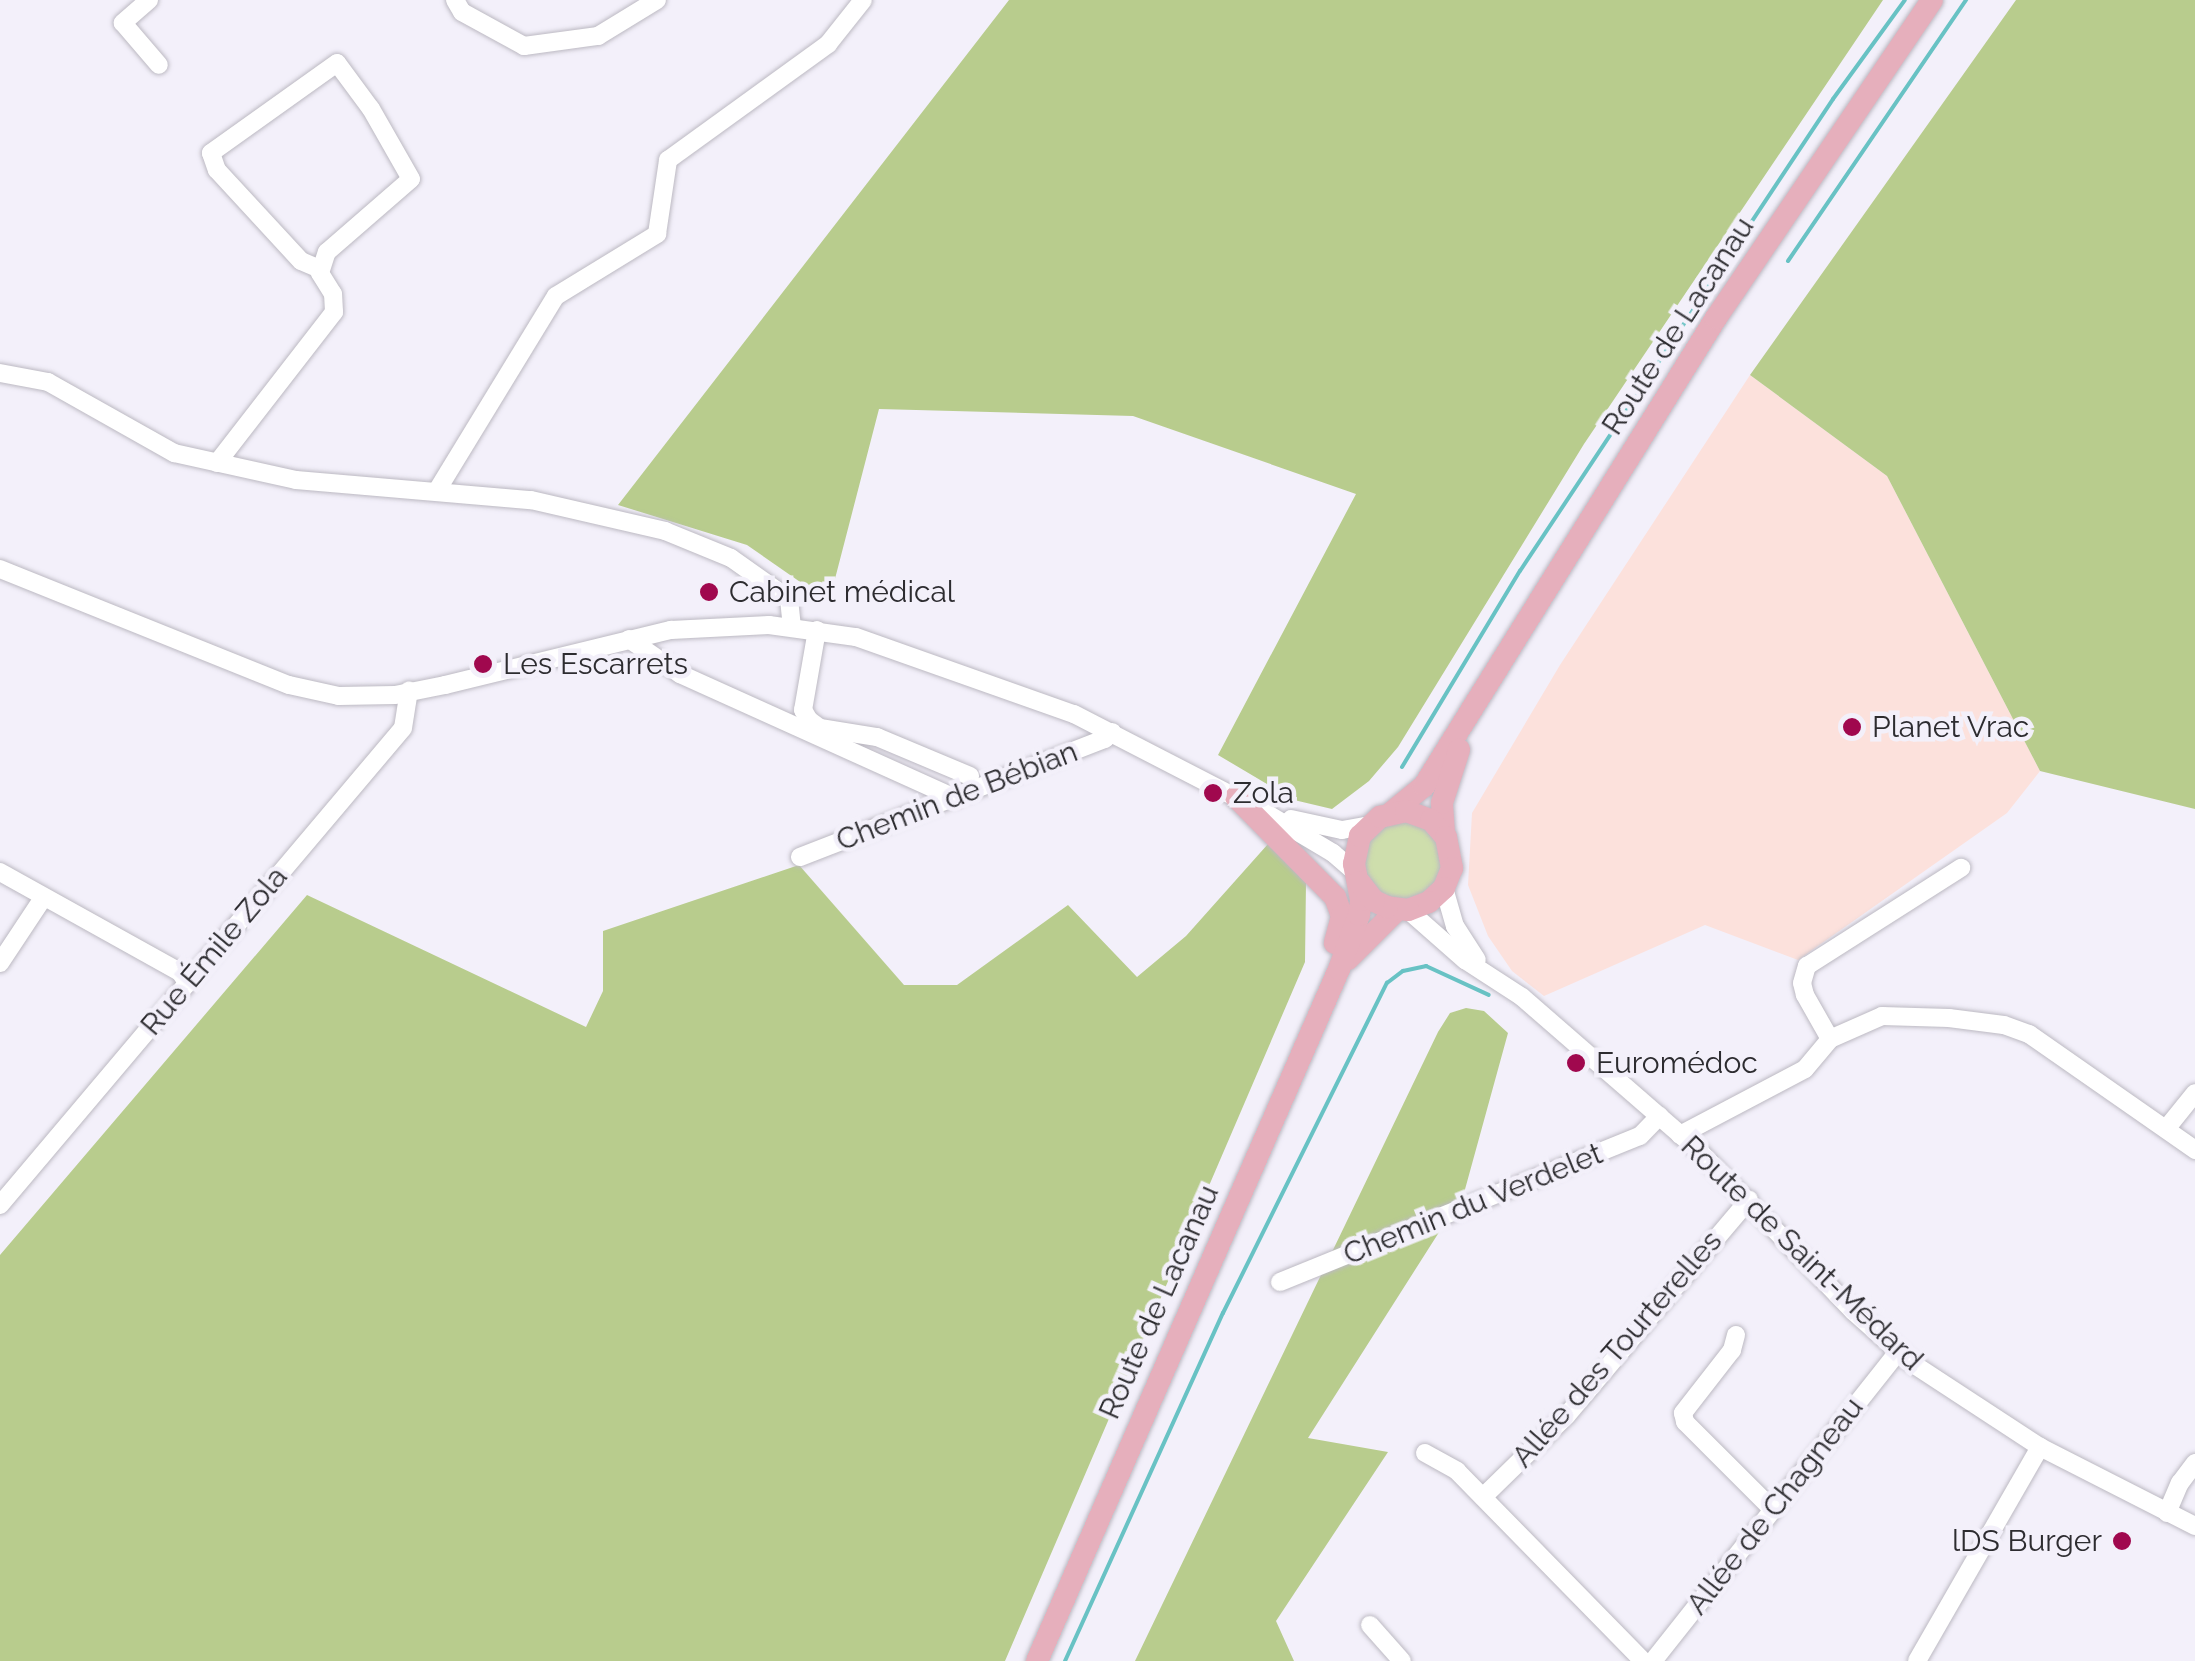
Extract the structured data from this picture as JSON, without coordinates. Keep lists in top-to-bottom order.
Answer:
{
  "streets": {
    "main road": ["Route de Lacanau"],
    "street": [
      "Chemin de Bébian",
      "Rue Émile Zola",
      "Chemin du Verdelet",
      "Route de Saint-Médard",
      "Allée des Tourterelles",
      "Allée de Chagneau"
    ]
  },
  "crossings": [
    ["Route de Lacanau", "Route de Saint-Médard"],
    ["Chemin du Verdelet", "Route de Saint-Médard"],
    ["Route de Saint-Médard", "Allée des Tourterelles"],
    ["Route de Saint-Médard", "Allée de Chagneau"]
  ],
  "places": [
    "Cabinet médical",
    "Les Escarrets",
    "Planet Vrac",
    "Zola",
    "Euromédoc",
    "lDS Burger"
  ]
}
